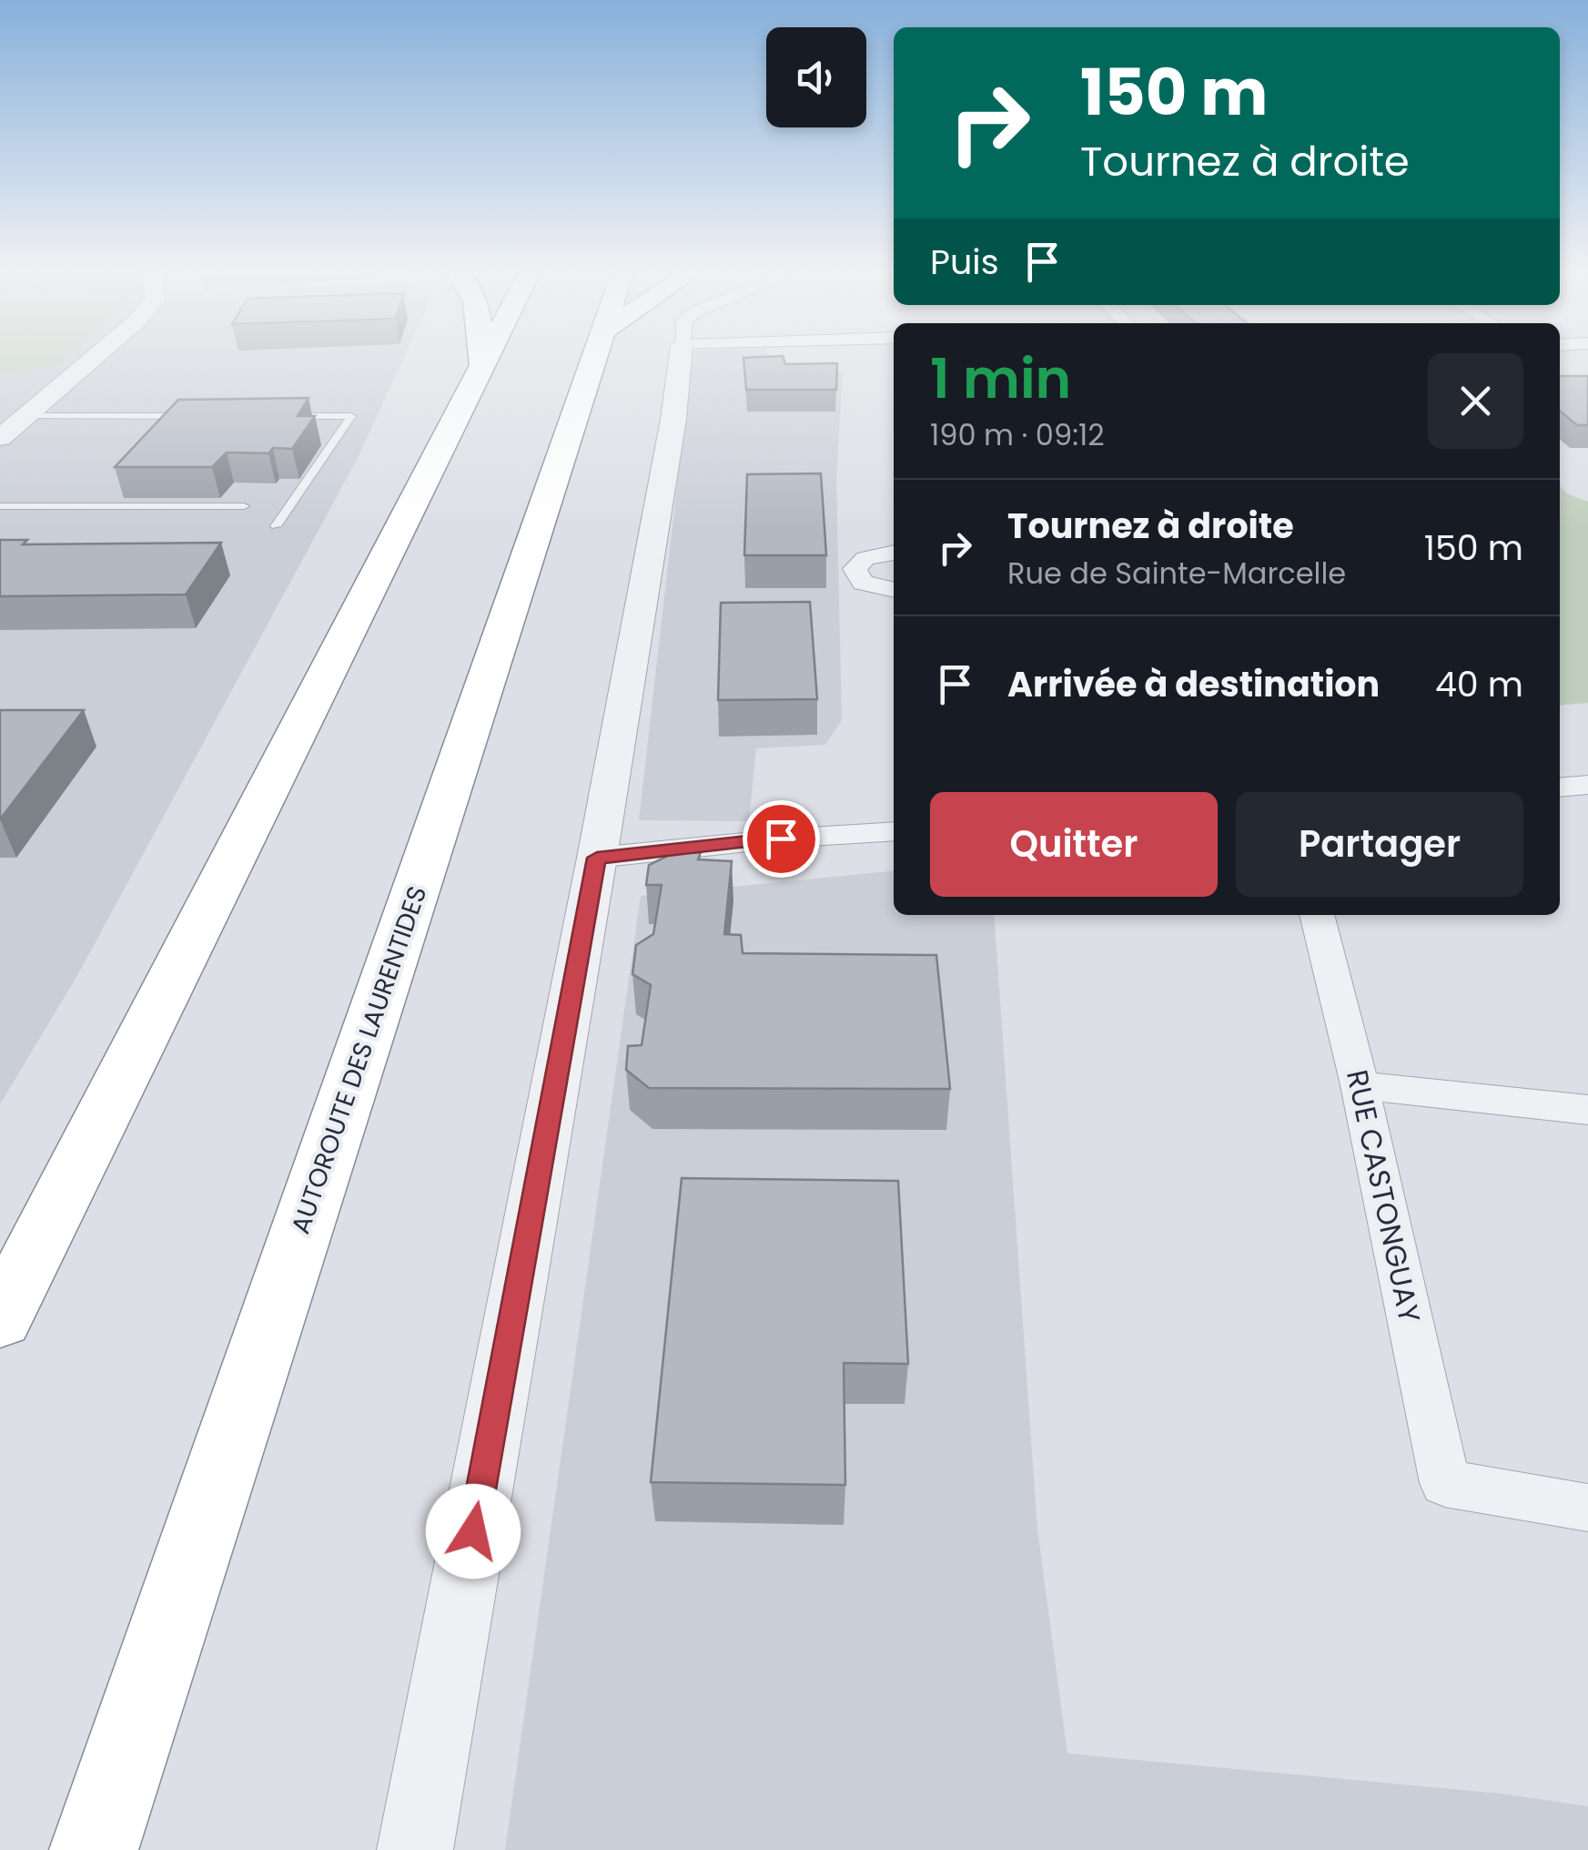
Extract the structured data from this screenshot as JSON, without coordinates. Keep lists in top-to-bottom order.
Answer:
{
  "streets": {
    "highway": ["AUTOROUTE DES LAURENTIDES"],
    "street": ["RUE CASTONGUAY"]
  },
  "page": {
    "turn": ["150 m", "Tournez à droite"],
    "then": "Puis",
    "heading": ["1 min", "190 m · 09:12"],
    "list": [
      {
        "name": "Tournez à droite",
        "note": "Rue de Sainte-Marcelle",
        "value": "150 m"
      },
      {
        "name": "Arrivée à destination",
        "value": "40 m"
      }
    ],
    "buttons": ["Quitter", "Partager"]
  }
}
